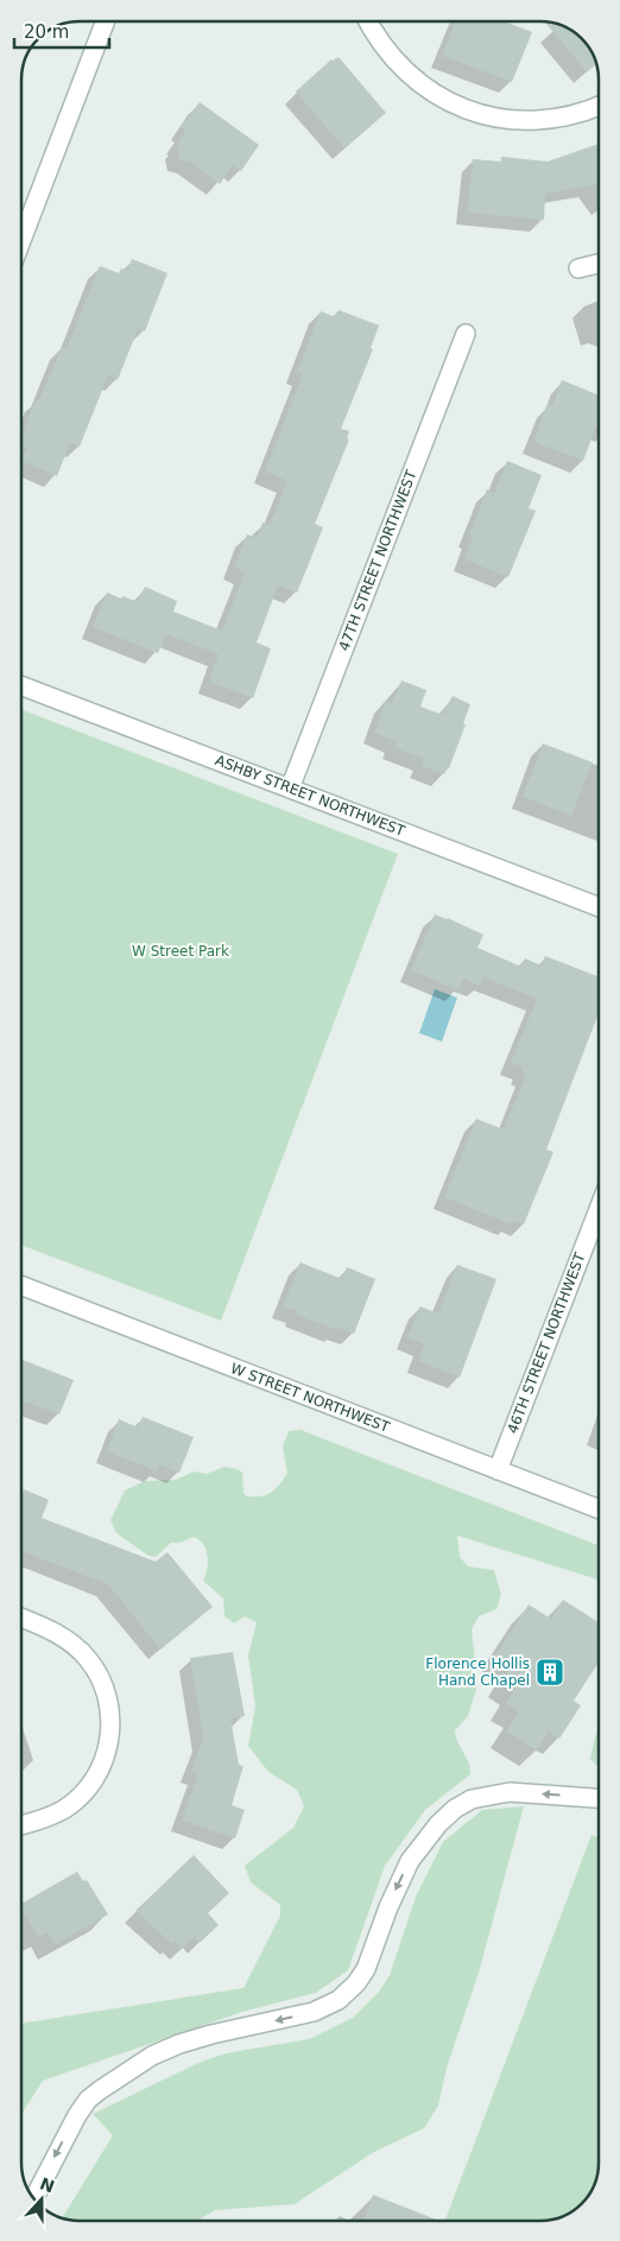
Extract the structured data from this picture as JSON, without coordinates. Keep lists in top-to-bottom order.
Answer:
{
  "streets": {
    "street": [
      "47TH STREET NORTHWEST",
      "ASHBY STREET NORTHWEST",
      "46TH STREET NORTHWEST",
      "W STREET NORTHWEST"
    ]
  },
  "crossings": [
    ["47TH STREET NORTHWEST", "ASHBY STREET NORTHWEST"],
    ["46TH STREET NORTHWEST", "W STREET NORTHWEST"]
  ],
  "parks": ["W Street Park"],
  "places": {
    "building": ["Florence Hollis Hand Chapel"]
  },
  "scale_bar": "20 m",
  "north": "top"
}
